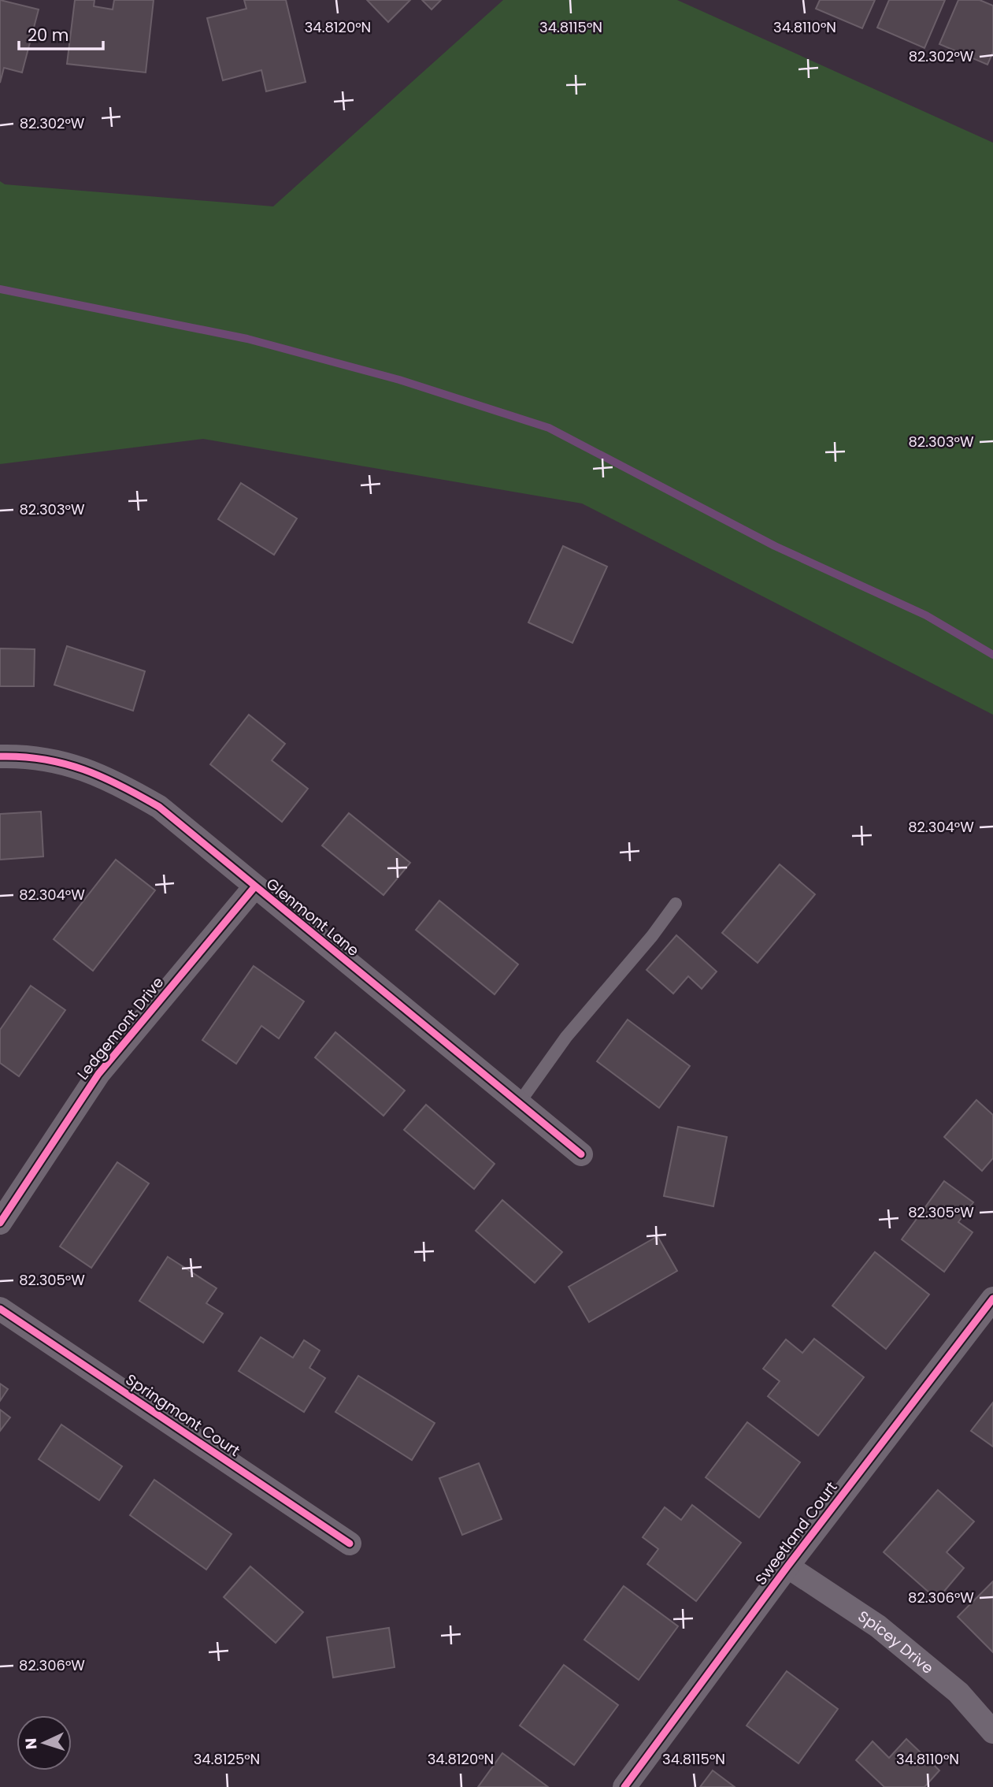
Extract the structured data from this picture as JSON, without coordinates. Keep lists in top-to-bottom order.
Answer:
{
  "streets": {
    "street": [
      "Glenmont Lane",
      "Ledgemont Drive",
      "Springmont Court",
      "Sweetland Court",
      "Spicey Drive"
    ]
  },
  "crossings": [
    ["Glenmont Lane", "Ledgemont Drive"],
    ["Sweetland Court", "Spicey Drive"]
  ],
  "scale_bar": "20 m",
  "north": "left",
  "coordinates": [
    "34.8120°N",
    "34.8115°N",
    "34.8110°N",
    "82.302°W",
    "82.303°W",
    "82.304°W",
    "82.305°W",
    "82.306°W",
    "34.8125°N"
  ]
}
